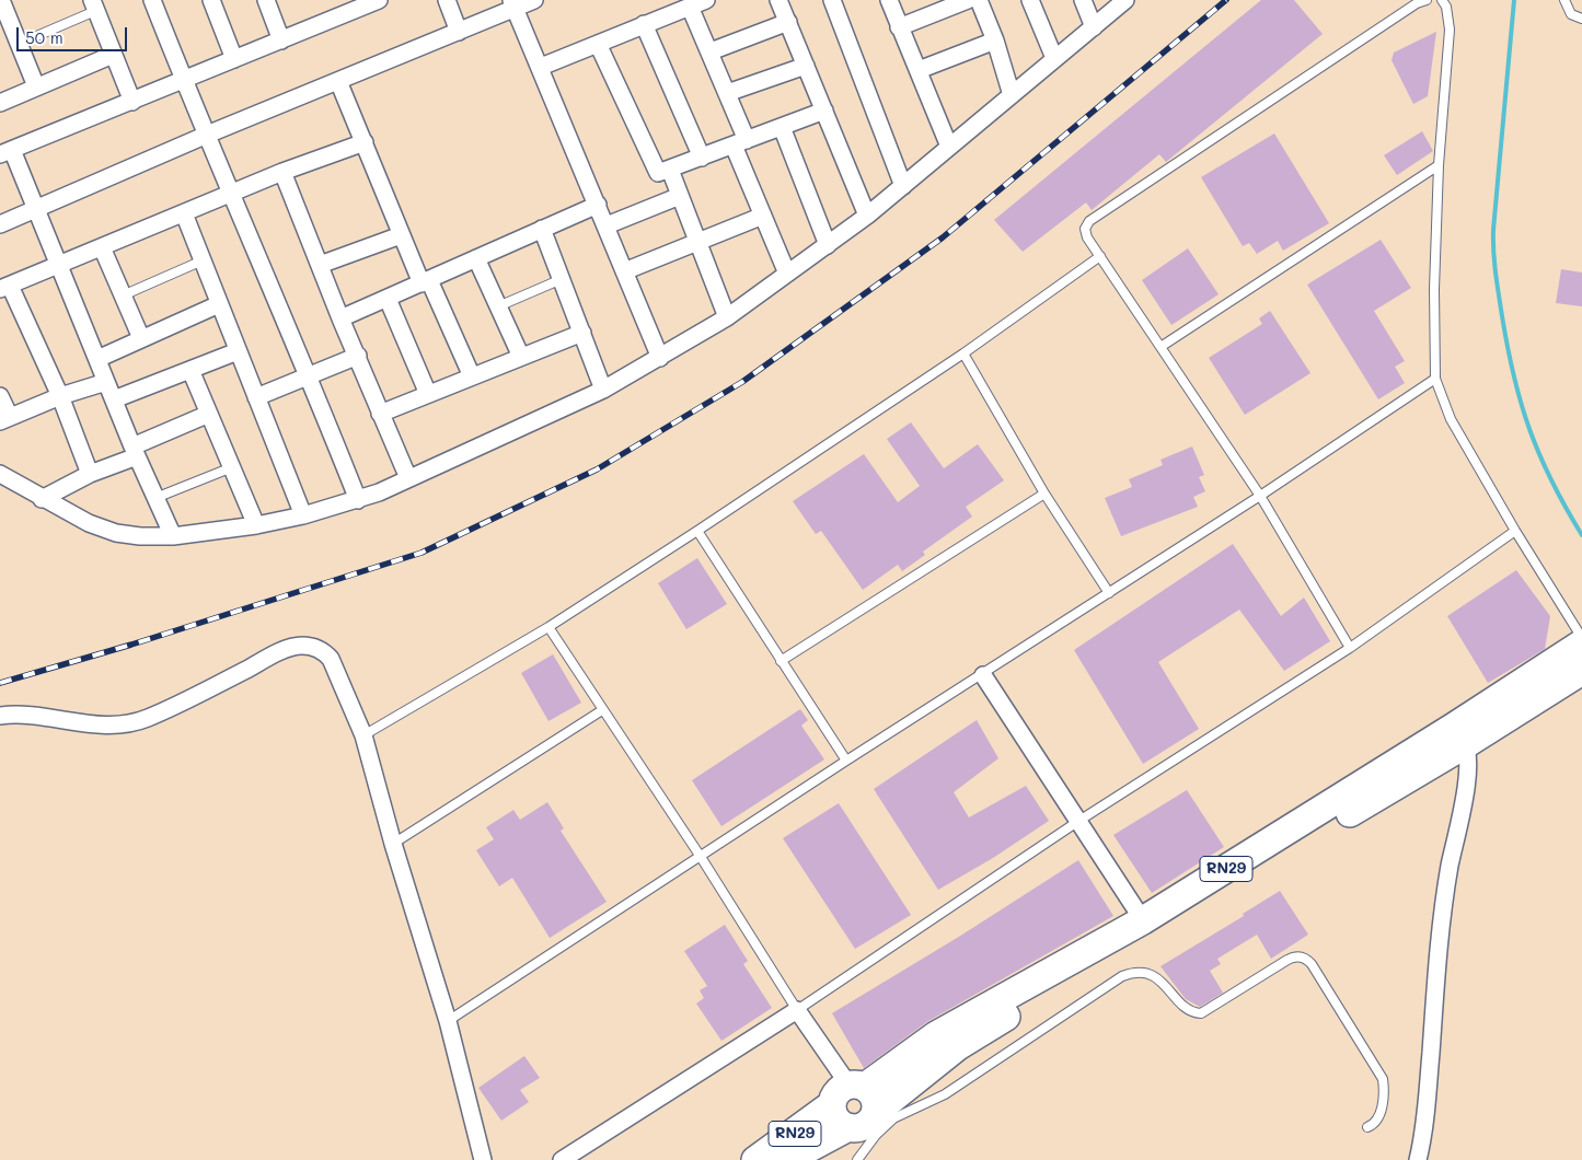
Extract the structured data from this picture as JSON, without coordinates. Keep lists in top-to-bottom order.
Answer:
{
  "streets": {
    "highway": ["RN29"]
  },
  "scale_bar": "50 m"
}
